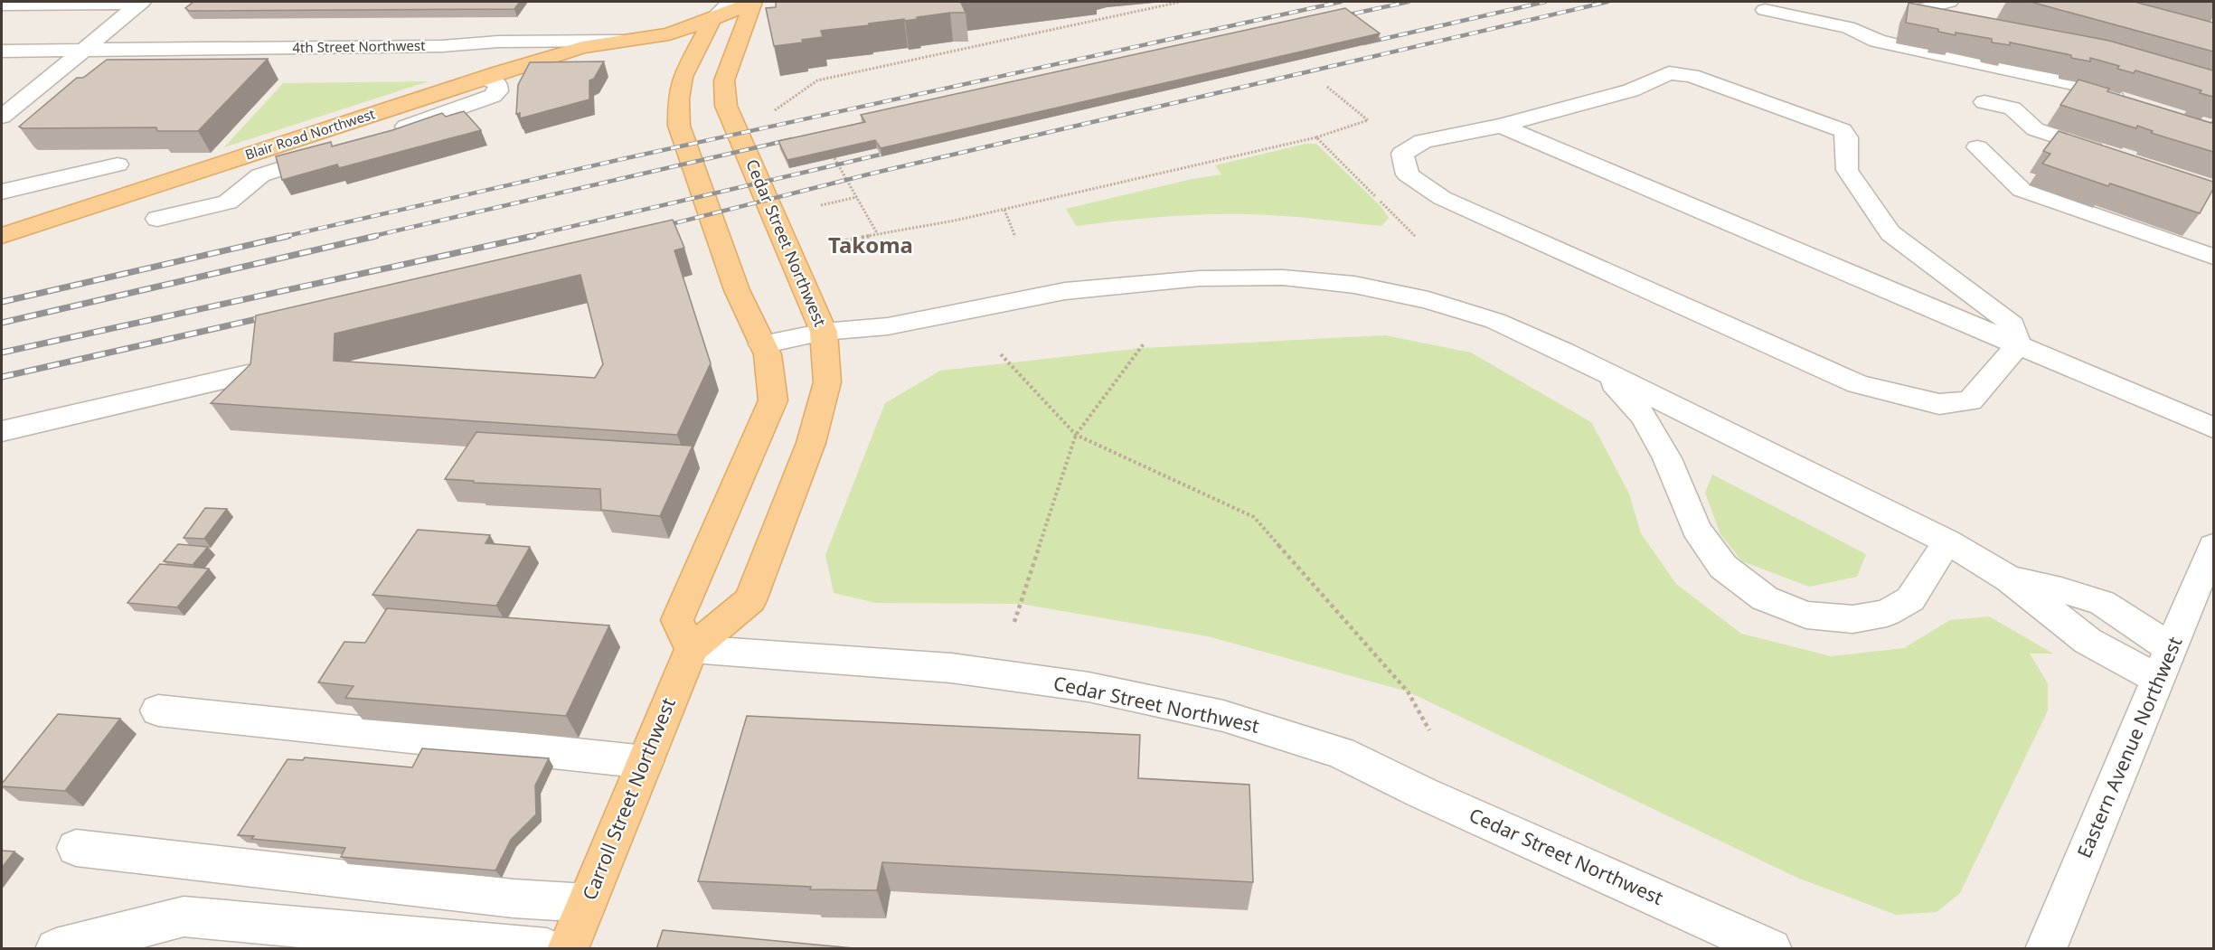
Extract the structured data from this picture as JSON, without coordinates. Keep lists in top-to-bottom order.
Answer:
{
  "streets": {
    "main road": [
      "4th Street Northwest",
      "Blair Road Northwest",
      "Cedar Street Northwest",
      "Carroll Street Northwest"
    ],
    "street": ["Eastern Avenue Northwest"]
  },
  "crossings": [
    ["4th Street Northwest", "Blair Road Northwest"],
    ["Cedar Street Northwest", "Carroll Street Northwest"]
  ],
  "districts": ["Takoma"]
}
